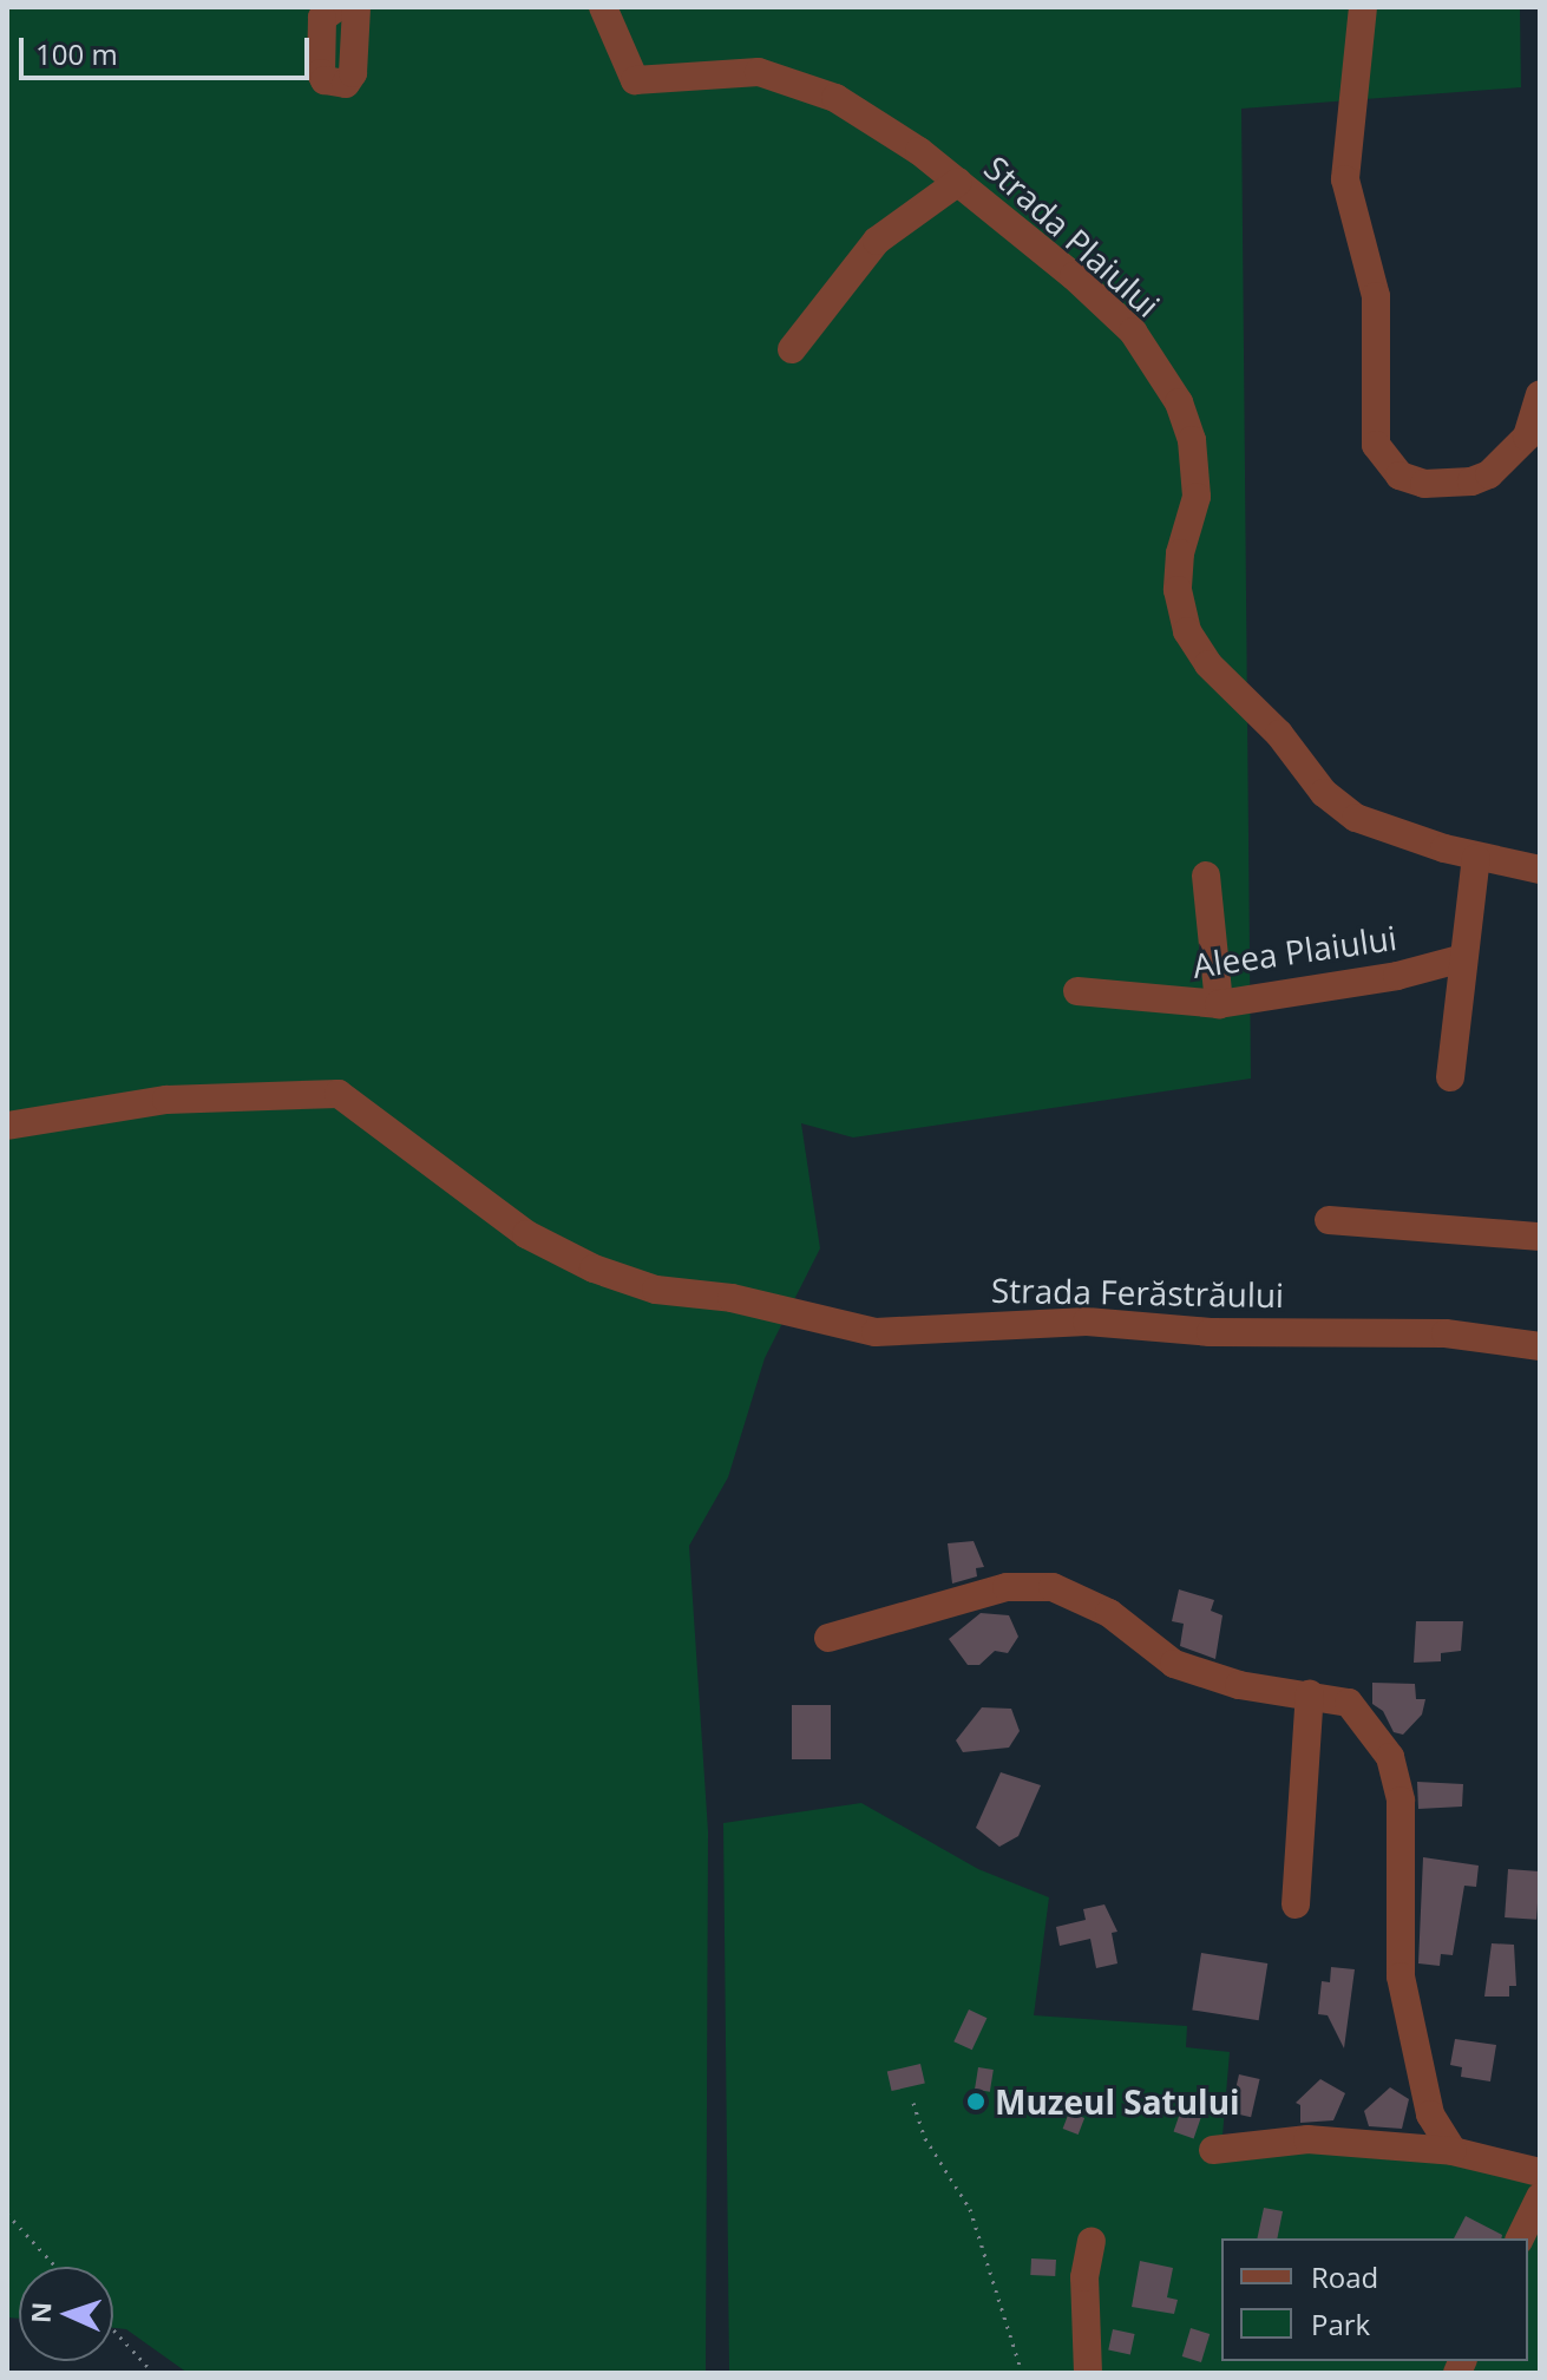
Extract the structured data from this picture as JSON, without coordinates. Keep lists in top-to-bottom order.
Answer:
{
  "streets": {
    "street": ["Strada Plaiului", "Aleea Plaiului", "Strada Ferăstrăului"]
  },
  "places": ["Muzeul Satului"],
  "legend": ["Road", "Park"],
  "scale_bar": "100 m",
  "north": "left"
}
